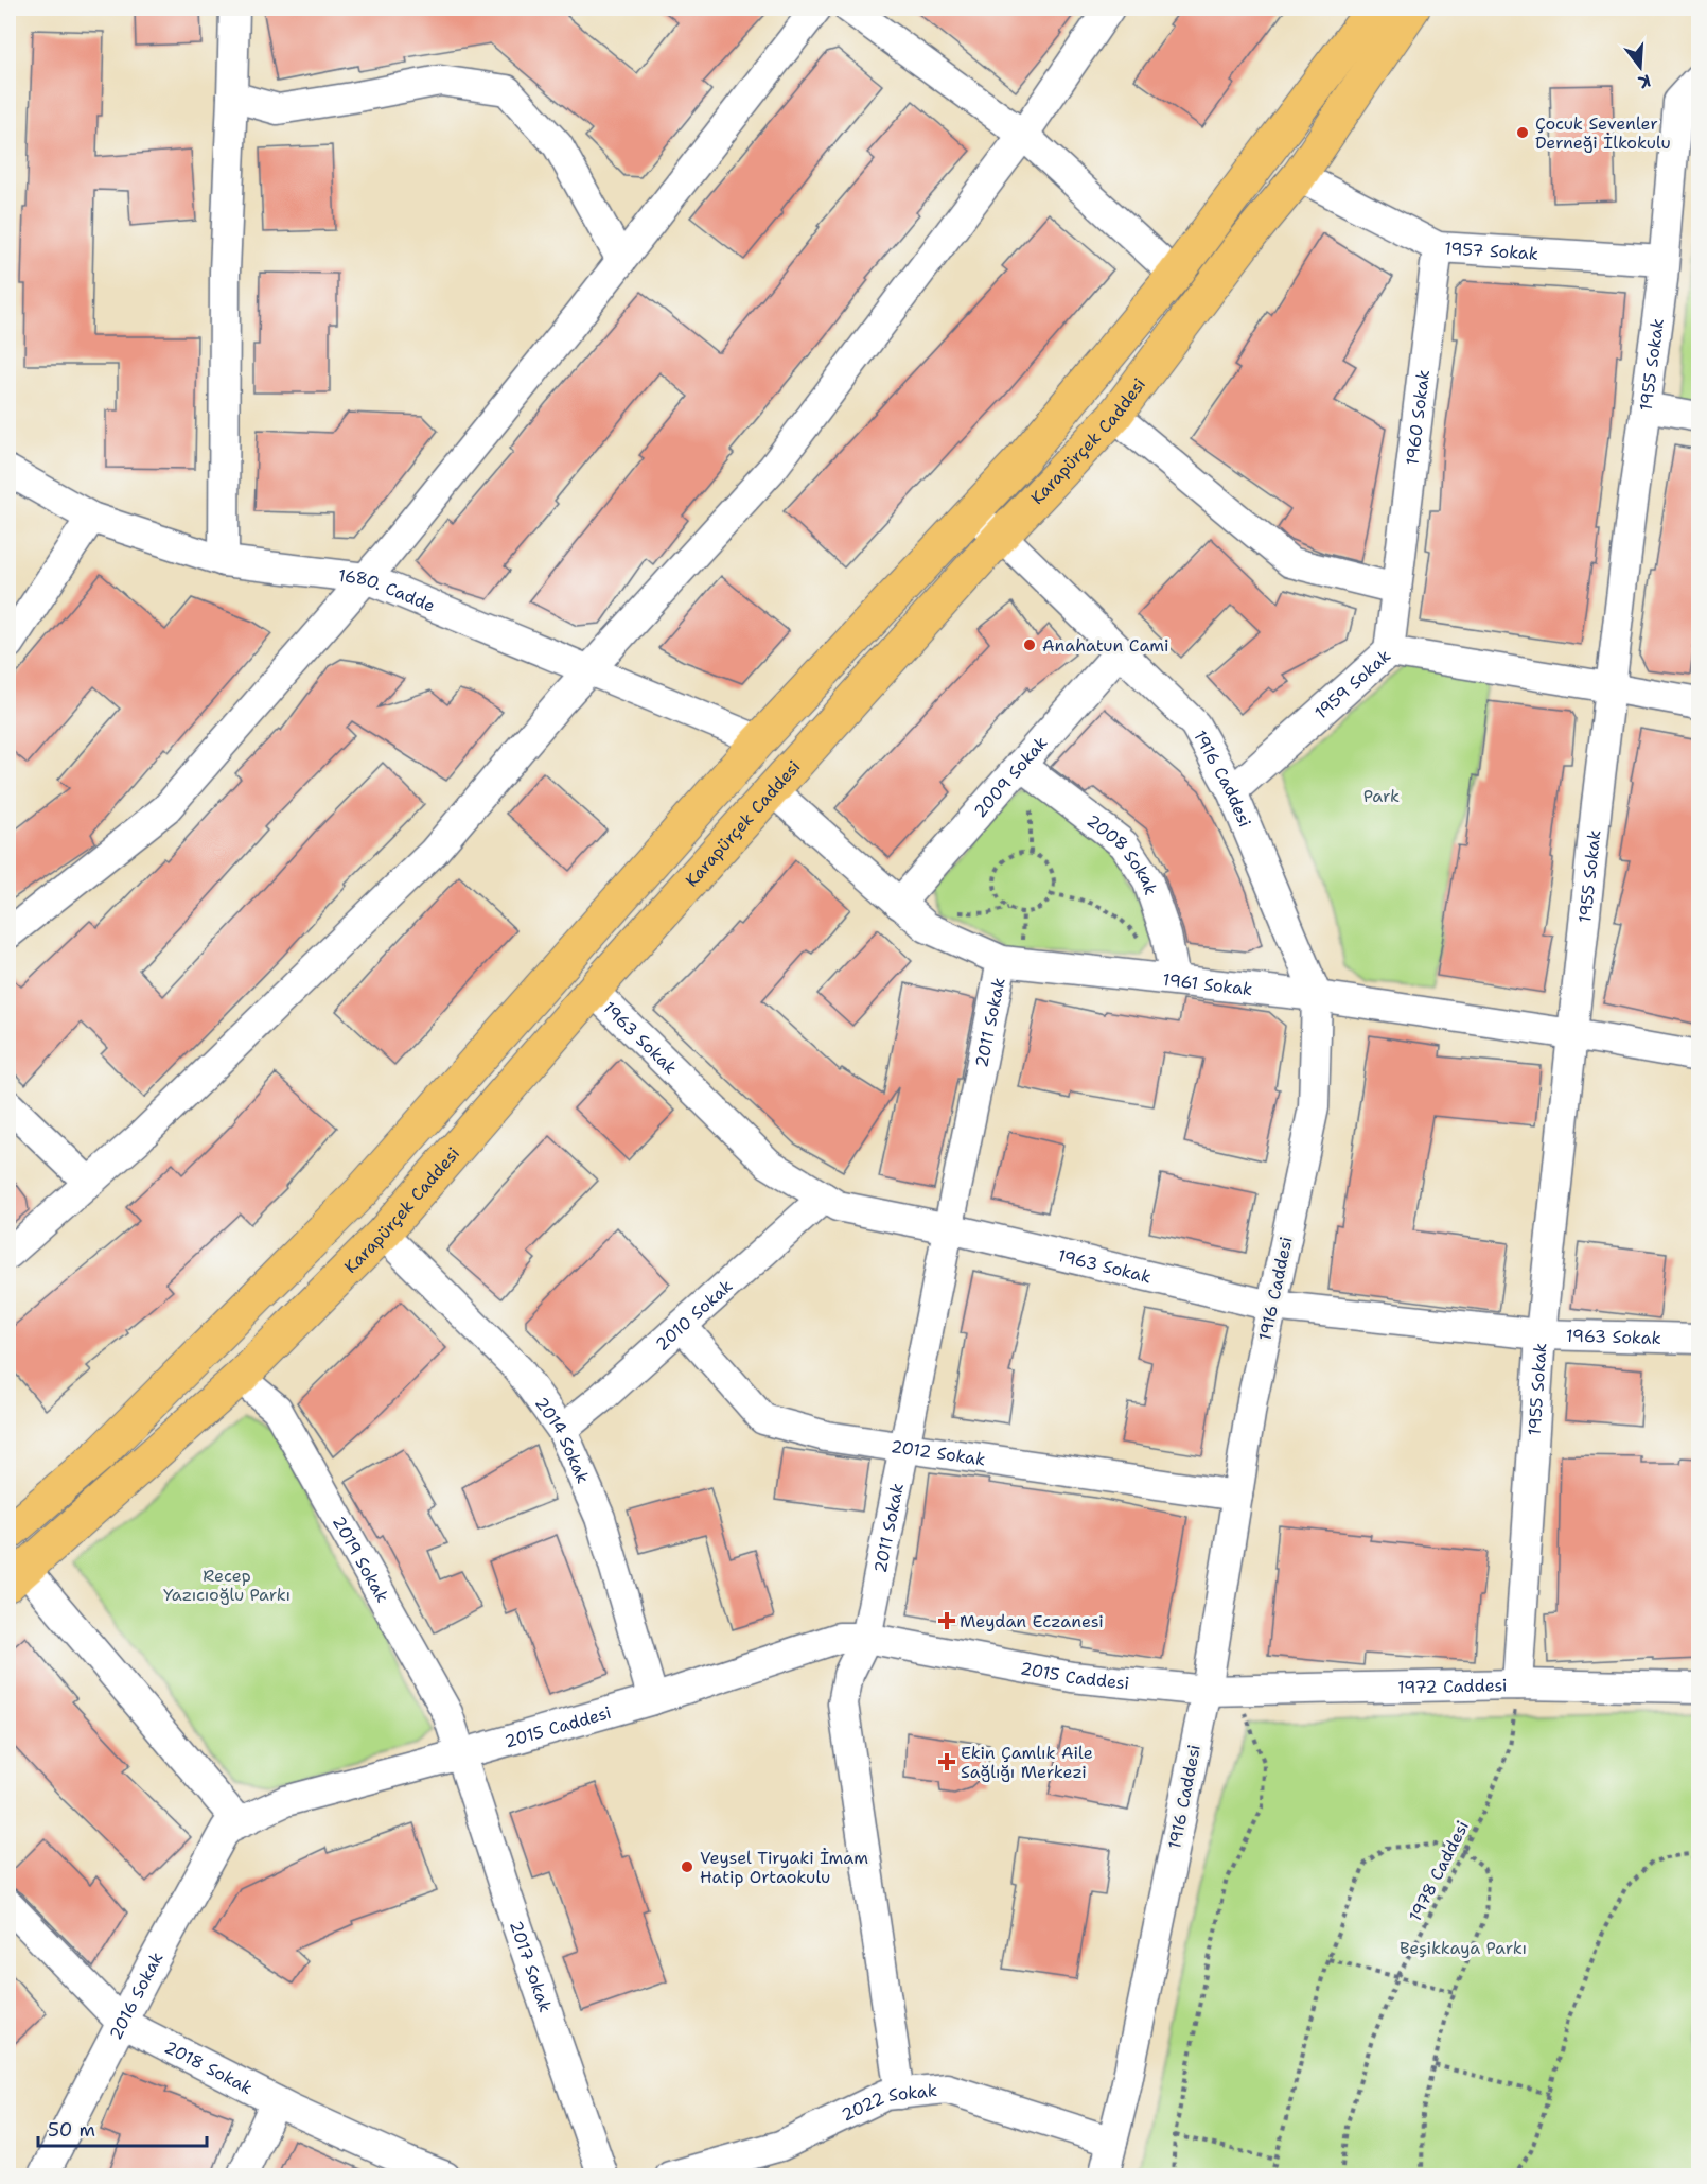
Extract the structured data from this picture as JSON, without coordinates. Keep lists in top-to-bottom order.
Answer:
{
  "streets": {
    "main road": ["Karapürçek Caddesi"],
    "street": [
      "1957 Sokak",
      "1955 Sokak",
      "1960 Sokak",
      "1680. Cadde",
      "1959 Sokak",
      "2009 Sokak",
      "1916 Caddesi",
      "2008 Sokak",
      "1961 Sokak",
      "2011 Sokak",
      "1963 Sokak",
      "2010 Sokak",
      "2014 Sokak",
      "2012 Sokak",
      "2019 Sokak",
      "2015 Caddesi",
      "1972 Caddesi",
      "2017 Sokak",
      "2016 Sokak",
      "2018 Sokak",
      "2022 Sokak"
    ],
    "path": ["1978 Caddesi"]
  },
  "crossings": [
    ["1957 Sokak", "1955 Sokak"],
    ["1957 Sokak", "1960 Sokak"],
    ["1957 Sokak", "Karapürçek Caddesi"],
    ["1955 Sokak", "1959 Sokak"],
    ["1955 Sokak", "1961 Sokak"],
    ["1955 Sokak", "1963 Sokak"],
    ["1955 Sokak", "1972 Caddesi"],
    ["1955 Sokak", "1978 Caddesi"],
    ["1960 Sokak", "1959 Sokak"],
    ["Karapürçek Caddesi", "1916 Caddesi"],
    ["Karapürçek Caddesi", "1961 Sokak"],
    ["Karapürçek Caddesi", "1963 Sokak"],
    ["Karapürçek Caddesi", "2014 Sokak"],
    ["Karapürçek Caddesi", "2019 Sokak"],
    ["1959 Sokak", "1916 Caddesi"],
    ["2009 Sokak", "1916 Caddesi"],
    ["2009 Sokak", "2008 Sokak"],
    ["2009 Sokak", "1961 Sokak"],
    ["1916 Caddesi", "1961 Sokak"],
    ["1916 Caddesi", "1963 Sokak"],
    ["1916 Caddesi", "2012 Sokak"],
    ["1916 Caddesi", "2015 Caddesi"],
    ["1916 Caddesi", "1972 Caddesi"],
    ["1916 Caddesi", "2022 Sokak"],
    ["2008 Sokak", "1961 Sokak"],
    ["1961 Sokak", "2011 Sokak"],
    ["2011 Sokak", "1963 Sokak"],
    ["2011 Sokak", "2012 Sokak"],
    ["2011 Sokak", "2015 Caddesi"],
    ["2011 Sokak", "2022 Sokak"],
    ["1963 Sokak", "2010 Sokak"],
    ["2010 Sokak", "2014 Sokak"],
    ["2010 Sokak", "2012 Sokak"],
    ["2014 Sokak", "2015 Caddesi"],
    ["2019 Sokak", "2015 Caddesi"],
    ["2019 Sokak", "2017 Sokak"],
    ["2015 Caddesi", "1972 Caddesi"],
    ["2015 Caddesi", "2017 Sokak"],
    ["2015 Caddesi", "2016 Sokak"],
    ["1972 Caddesi", "1978 Caddesi"],
    ["2016 Sokak", "2018 Sokak"]
  ],
  "parks": ["Park", "Recep Yazıcıoğlu Parkı", "Beşikkaya Parkı"],
  "places": {
    "other": ["Çocuk Sevenler Derneği İlkokulu", "Anahatun Cami", "Veysel Tiryaki İmam Hatip Ortaokulu"],
    "health": ["Meydan Eczanesi", "Ekin Çamlık Aile Sağlığı Merkezi"]
  },
  "scale_bar": "50 m",
  "north": "bottom"
}
